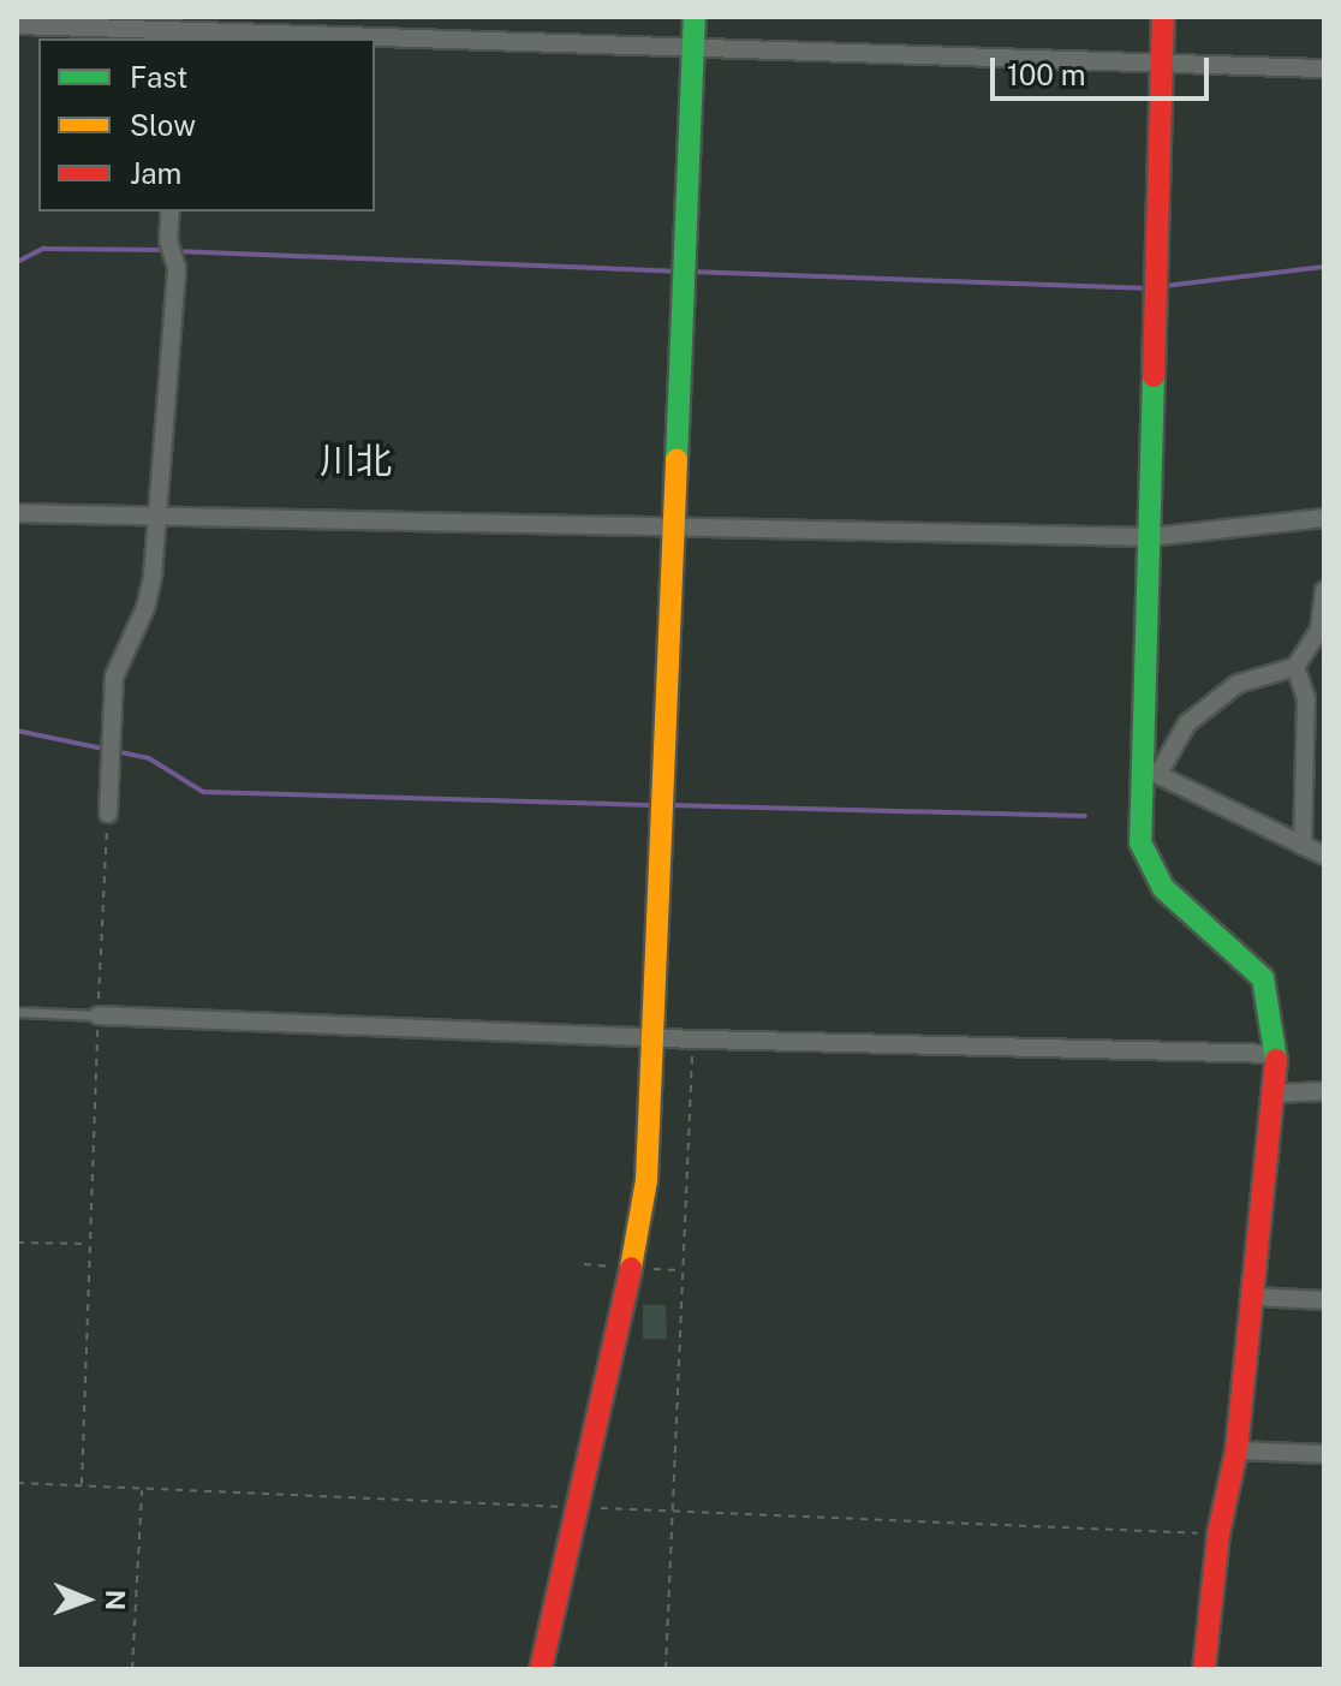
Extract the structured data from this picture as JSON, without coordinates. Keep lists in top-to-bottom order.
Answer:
{
  "districts": ["川北"],
  "legend": ["Fast", "Slow", "Jam"],
  "scale_bar": "100 m",
  "north": "right"
}
